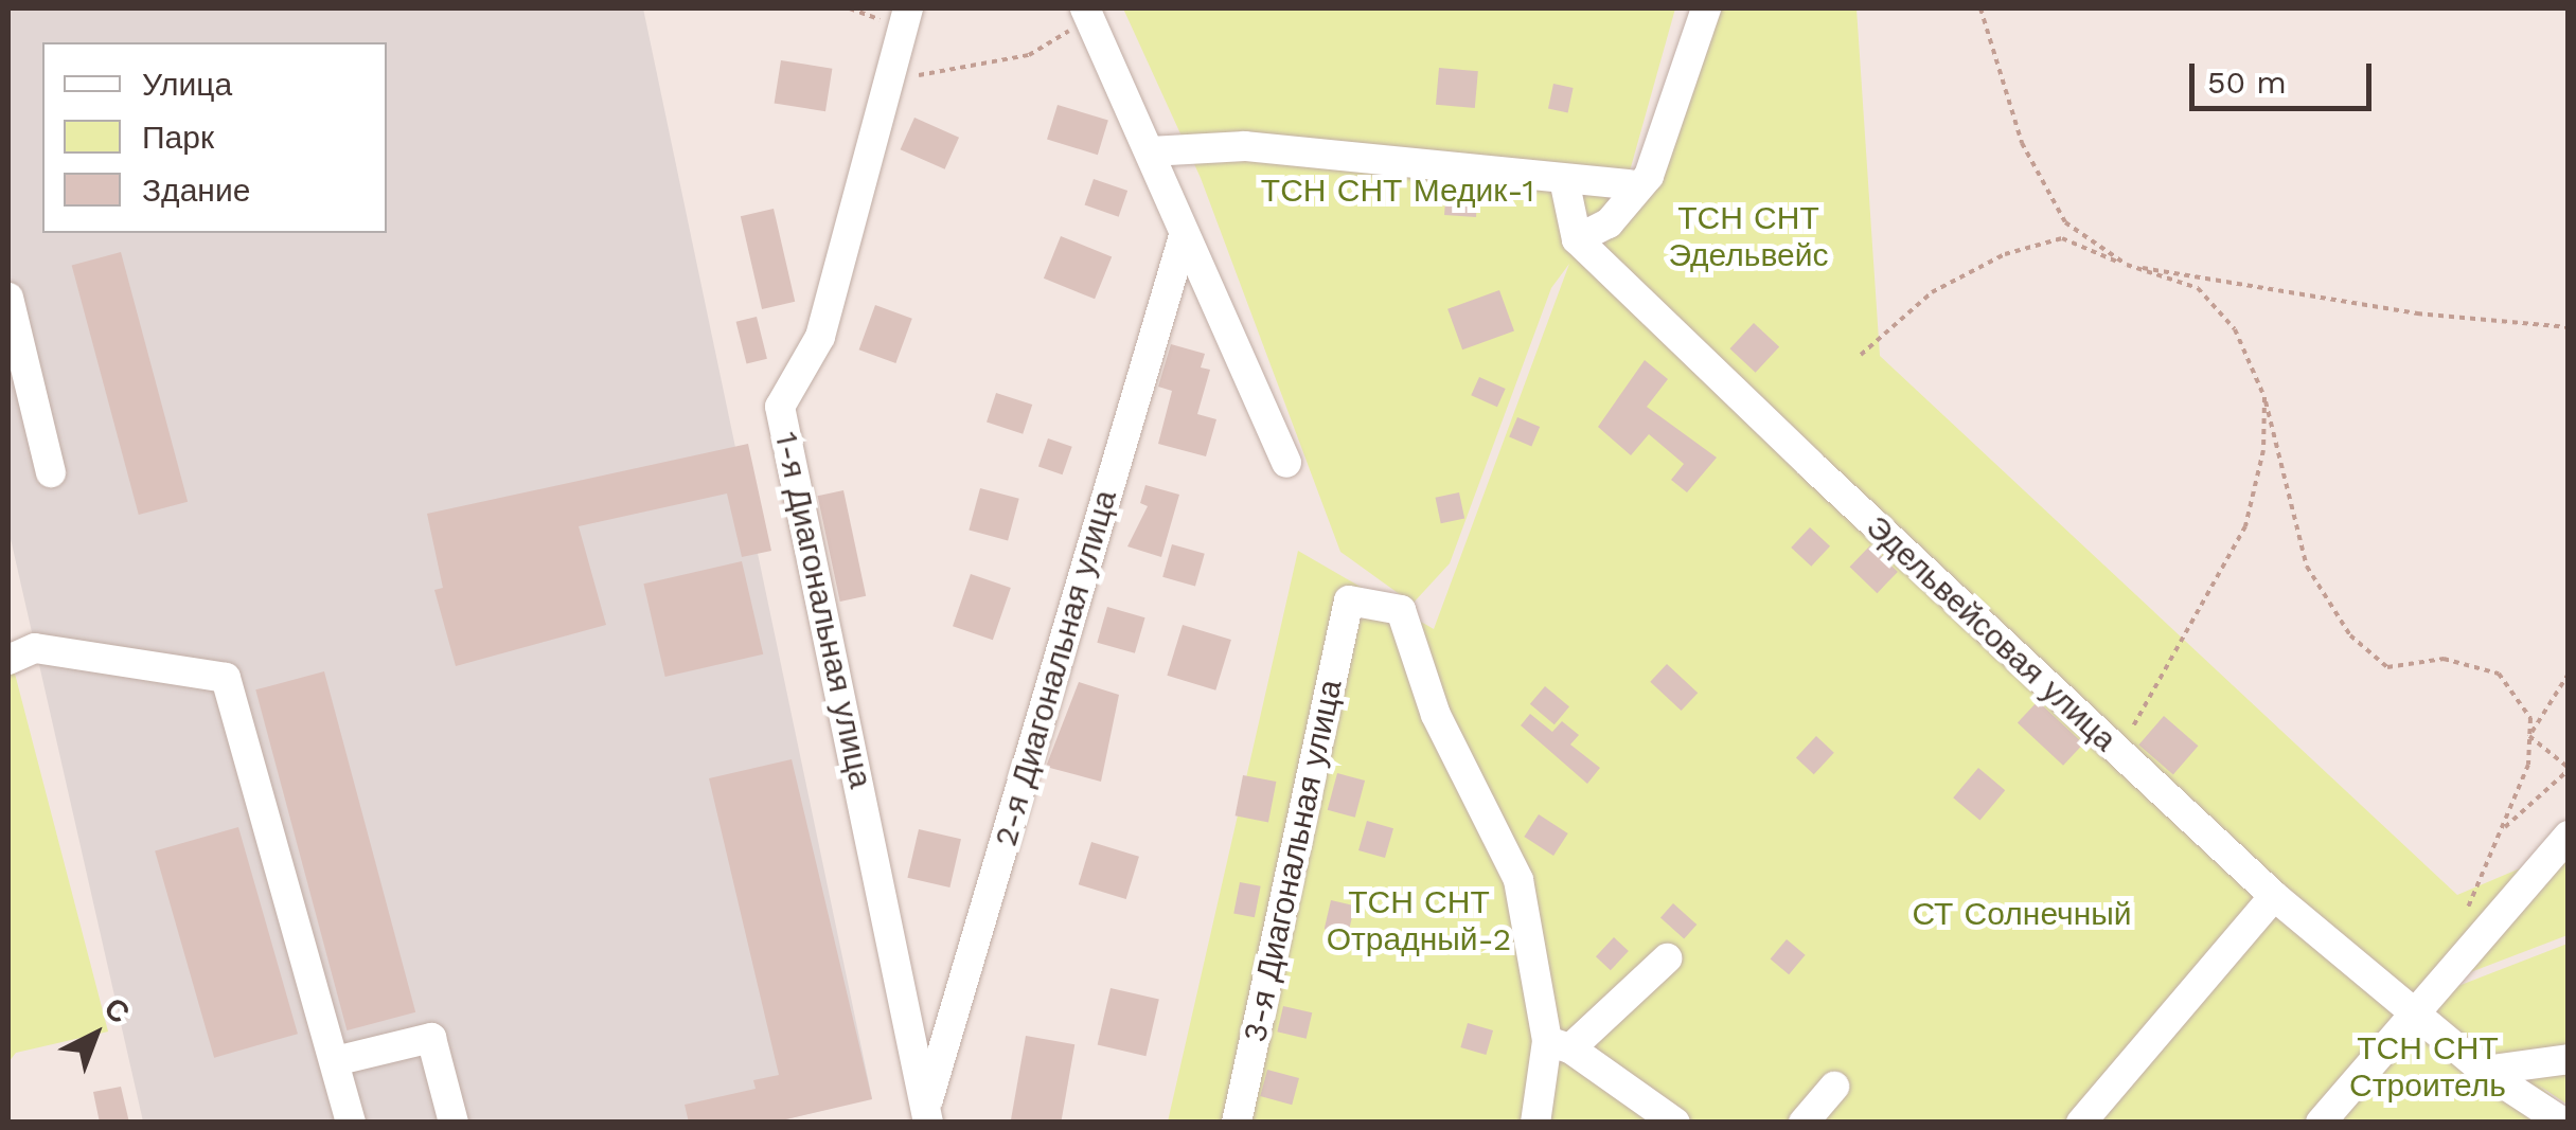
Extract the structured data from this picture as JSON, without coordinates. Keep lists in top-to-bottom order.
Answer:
{
  "streets": {
    "street": [
      "1-я Диагональная улица",
      "Эдельвейсовая улица",
      "2-я Диагональная улица",
      "3-я Диагональная улица"
    ]
  },
  "crossings": [
    ["1-я Диагональная улица", "2-я Диагональная улица"]
  ],
  "parks": [
    "ТСН СНТ Медик-1",
    "ТСН СНТ Эдельвейс",
    "ТСН СНТ Отрадный-2",
    "СТ Солнечный",
    "ТСН СНТ Строитель"
  ],
  "legend": ["Улица", "Парк", "Здание"],
  "scale_bar": "50 m",
  "north": "top right"
}
